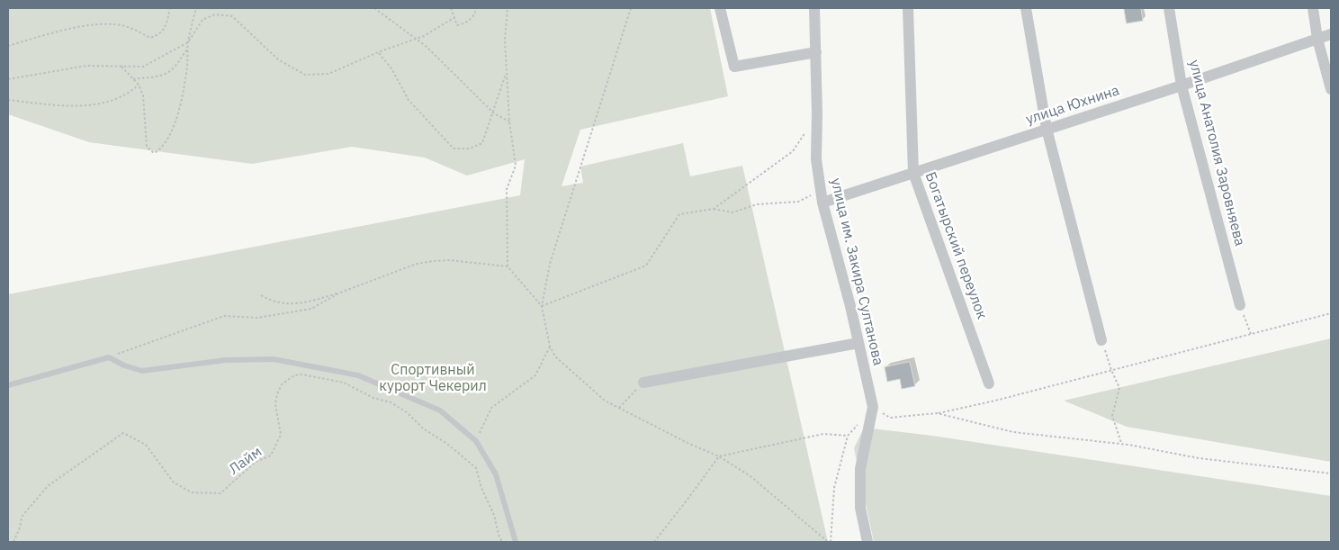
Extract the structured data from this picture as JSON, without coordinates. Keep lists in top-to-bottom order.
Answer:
{
  "streets": {
    "street": [
      "улица Юхнина",
      "улица Анатолия Заровняева",
      "Богатырский переулок",
      "улица им. Закира Султанова"
    ],
    "path": ["Лайм"]
  },
  "crossings": [
    ["улица Юхнина", "улица Анатолия Заровняева"],
    ["улица Юхнина", "Богатырский переулок"],
    ["улица Юхнина", "улица им. Закира Султанова"]
  ],
  "parks": ["Спортивный курорт Чекерил"]
}
